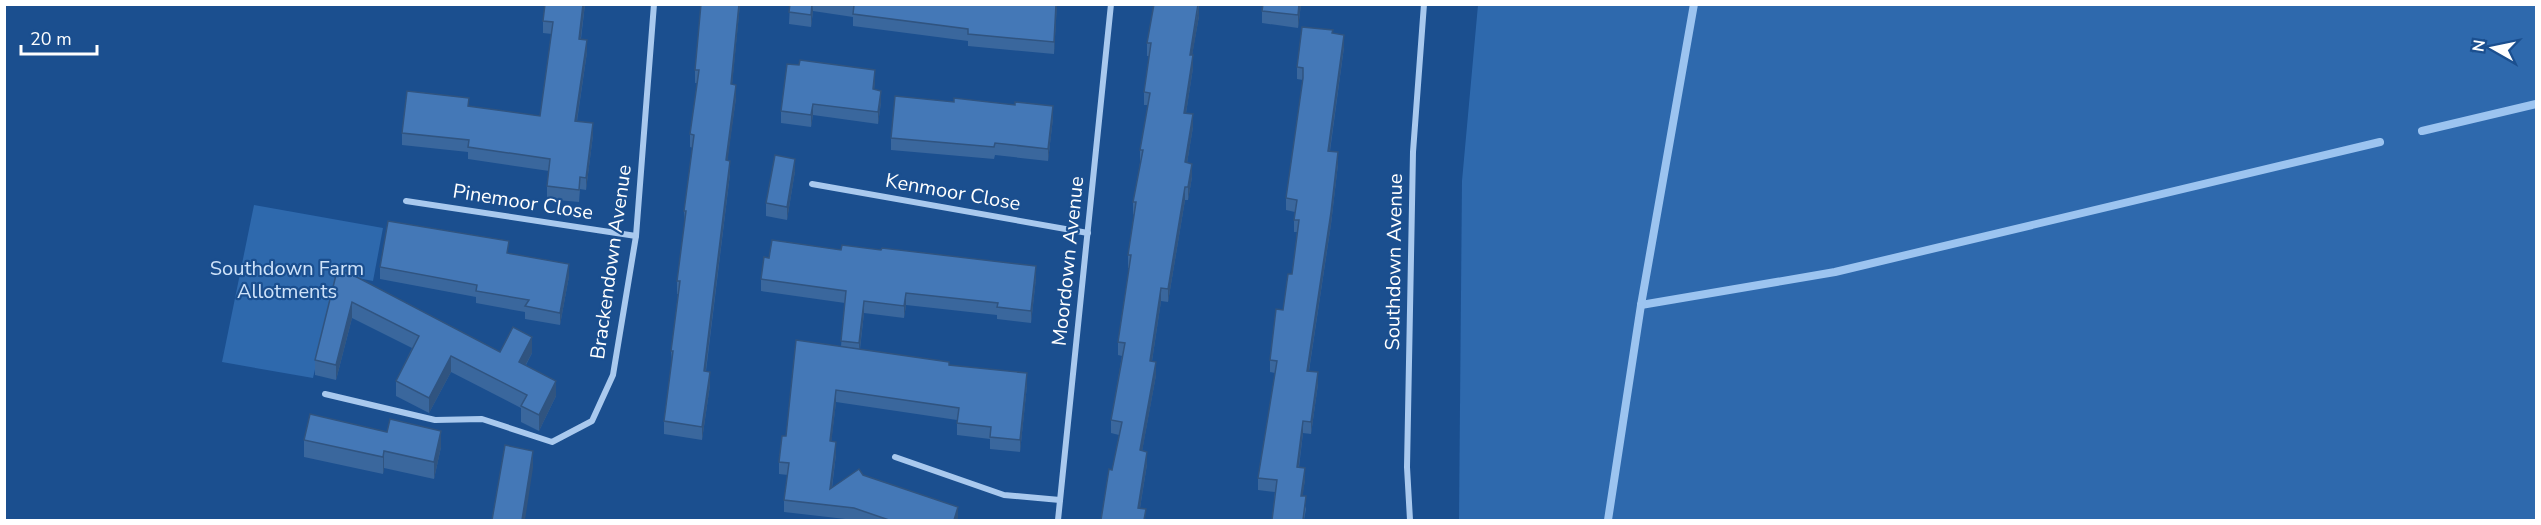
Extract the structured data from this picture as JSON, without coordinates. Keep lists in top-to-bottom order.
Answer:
{
  "streets": {
    "street": [
      "Kenmoor Close",
      "Pinemoor Close",
      "Moordown Avenue",
      "Brackendown Avenue",
      "Southdown Avenue"
    ]
  },
  "crossings": [
    ["Kenmoor Close", "Moordown Avenue"],
    ["Pinemoor Close", "Brackendown Avenue"]
  ],
  "parks": ["Southdown Farm Allotments"],
  "scale_bar": "20 m",
  "north": "left"
}
